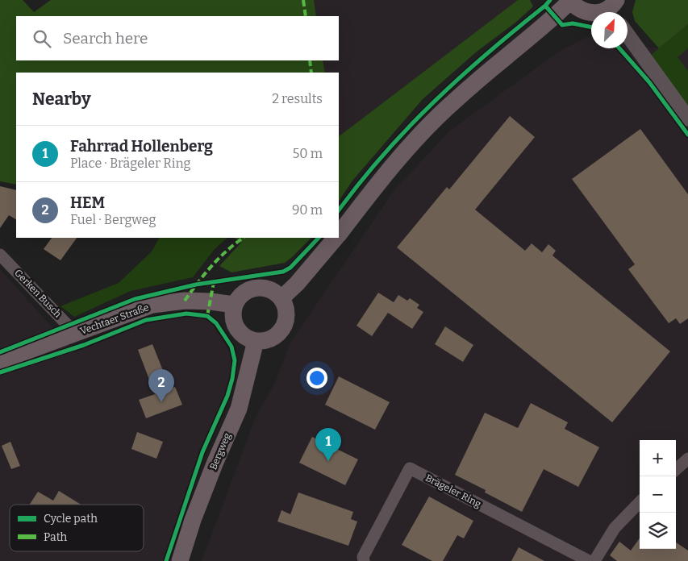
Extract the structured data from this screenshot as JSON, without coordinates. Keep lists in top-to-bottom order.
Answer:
{
  "streets": {
    "main road": ["Vechtaer Straße", "Bergweg"],
    "street": ["Gerken Busch", "Brägeler Ring"]
  },
  "crossings": [
    ["Gerken Busch", "Vechtaer Straße"],
    ["Vechtaer Straße", "Bergweg"]
  ],
  "legend": ["Cycle path", "Path"],
  "north": "top right",
  "page": {
    "search": "Search here",
    "heading": ["Nearby", "2 results"],
    "list": [
      {
        "mark": "1",
        "name": "Fahrrad Hollenberg",
        "note": "Place · Brägeler Ring",
        "value": "50 m"
      },
      {
        "mark": "2",
        "name": "HEM",
        "note": "Fuel · Bergweg",
        "value": "90 m"
      }
    ],
    "pins": ["2", "1"],
    "map_buttons": ["+", "−"]
  }
}
